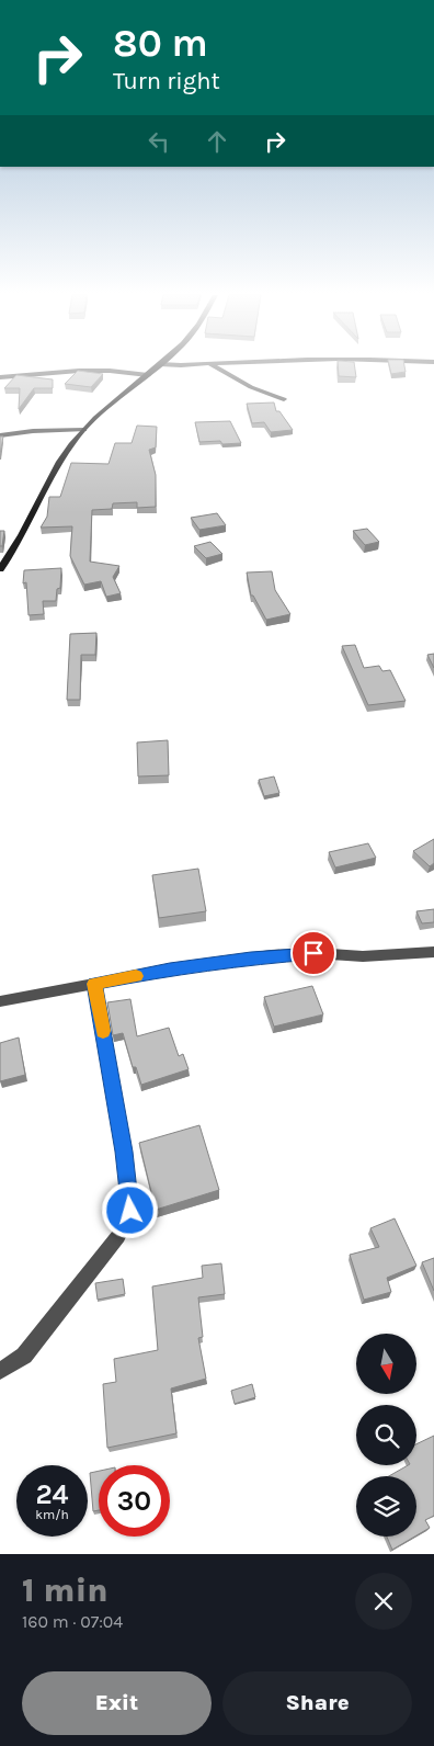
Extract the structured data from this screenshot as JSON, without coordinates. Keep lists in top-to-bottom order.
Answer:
{
  "north": "bottom",
  "page": {
    "turn": ["80 m", "Turn right"],
    "speed": "24 km/h",
    "limit": "30",
    "heading": ["1 min", "160 m · 07:04"],
    "buttons": ["Exit", "Share"]
  }
}
